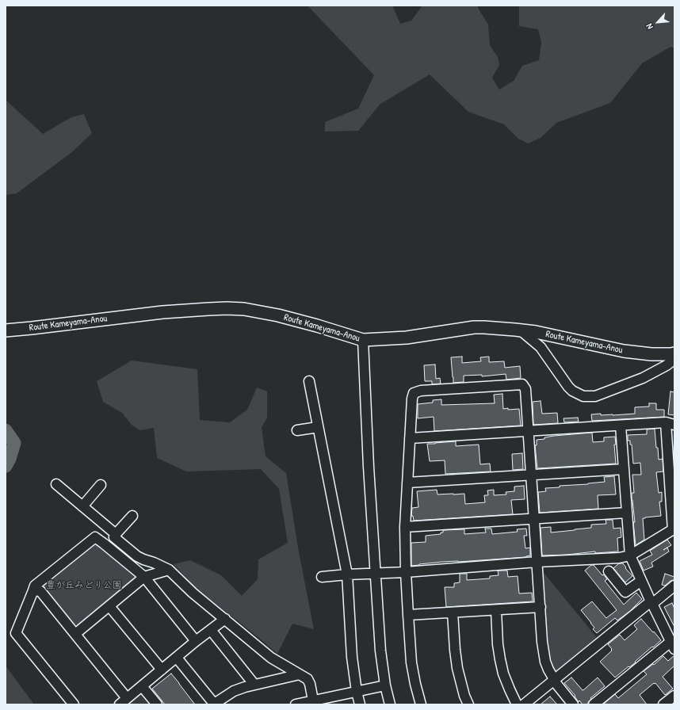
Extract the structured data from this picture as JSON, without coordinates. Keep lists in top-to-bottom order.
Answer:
{
  "streets": {
    "main road": ["Route Kameyama-Anou"]
  },
  "parks": ["豊が丘みどり公園"],
  "north": "bottom left"
}
